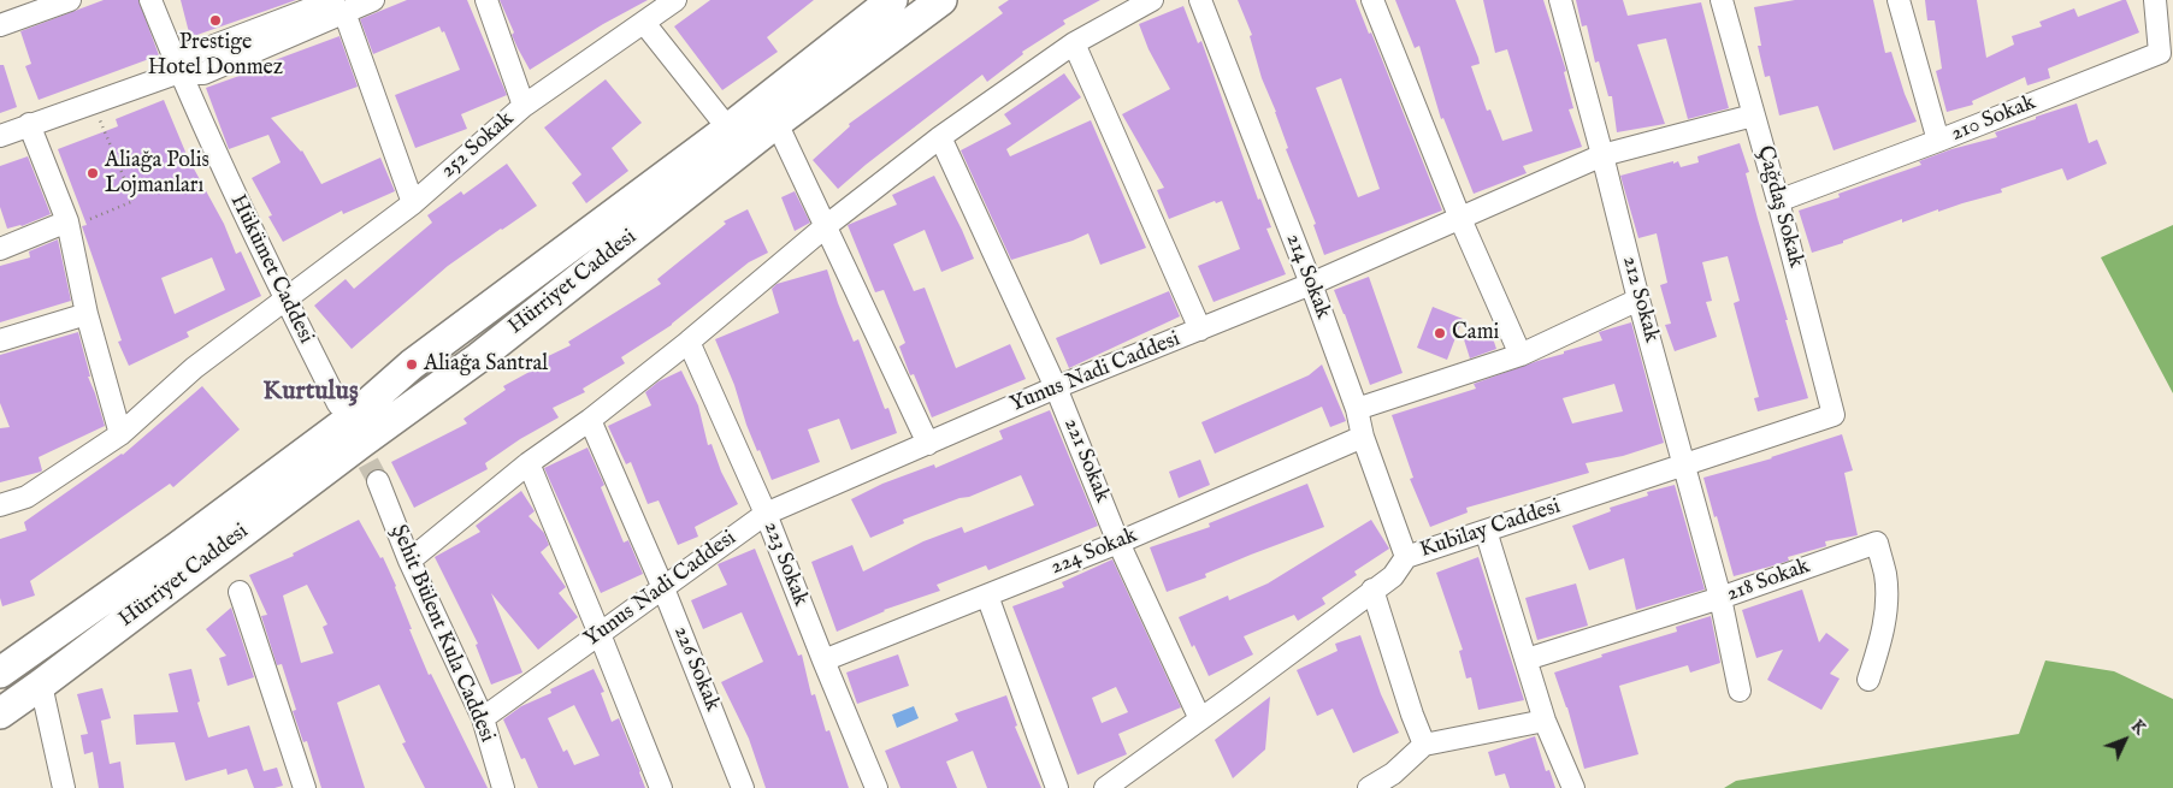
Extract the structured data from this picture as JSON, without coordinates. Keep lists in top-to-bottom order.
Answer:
{
  "streets": {
    "highway": ["Hürriyet Caddesi"],
    "street": [
      "210 Sokak",
      "252 Sokak",
      "Çağdaş Sokak",
      "Hükümet Caddesi",
      "214 Sokak",
      "212 Sokak",
      "Yunus Nadi Caddesi",
      "221 Sokak",
      "Kubilay Caddesi",
      "224 Sokak",
      "223 Sokak",
      "218 Sokak",
      "Şehit Bülent Kula Caddesi",
      "226 Sokak"
    ]
  },
  "crossings": [
    ["210 Sokak", "Çağdaş Sokak"],
    ["252 Sokak", "Hükümet Caddesi"],
    ["Çağdaş Sokak", "Yunus Nadi Caddesi"],
    ["Çağdaş Sokak", "Kubilay Caddesi"],
    ["214 Sokak", "Yunus Nadi Caddesi"],
    ["214 Sokak", "Kubilay Caddesi"],
    ["214 Sokak", "224 Sokak"],
    ["212 Sokak", "Yunus Nadi Caddesi"],
    ["212 Sokak", "Kubilay Caddesi"],
    ["212 Sokak", "218 Sokak"],
    ["Yunus Nadi Caddesi", "221 Sokak"],
    ["Yunus Nadi Caddesi", "223 Sokak"],
    ["Yunus Nadi Caddesi", "Şehit Bülent Kula Caddesi"],
    ["Yunus Nadi Caddesi", "226 Sokak"],
    ["221 Sokak", "Kubilay Caddesi"],
    ["221 Sokak", "224 Sokak"],
    ["224 Sokak", "223 Sokak"]
  ],
  "districts": ["Kurtuluş"],
  "places": [
    "Prestige Hotel Donmez",
    "Aliağa Polis Lojmanları",
    "Cami",
    "Aliağa Santral"
  ],
  "north": "top right"
}
